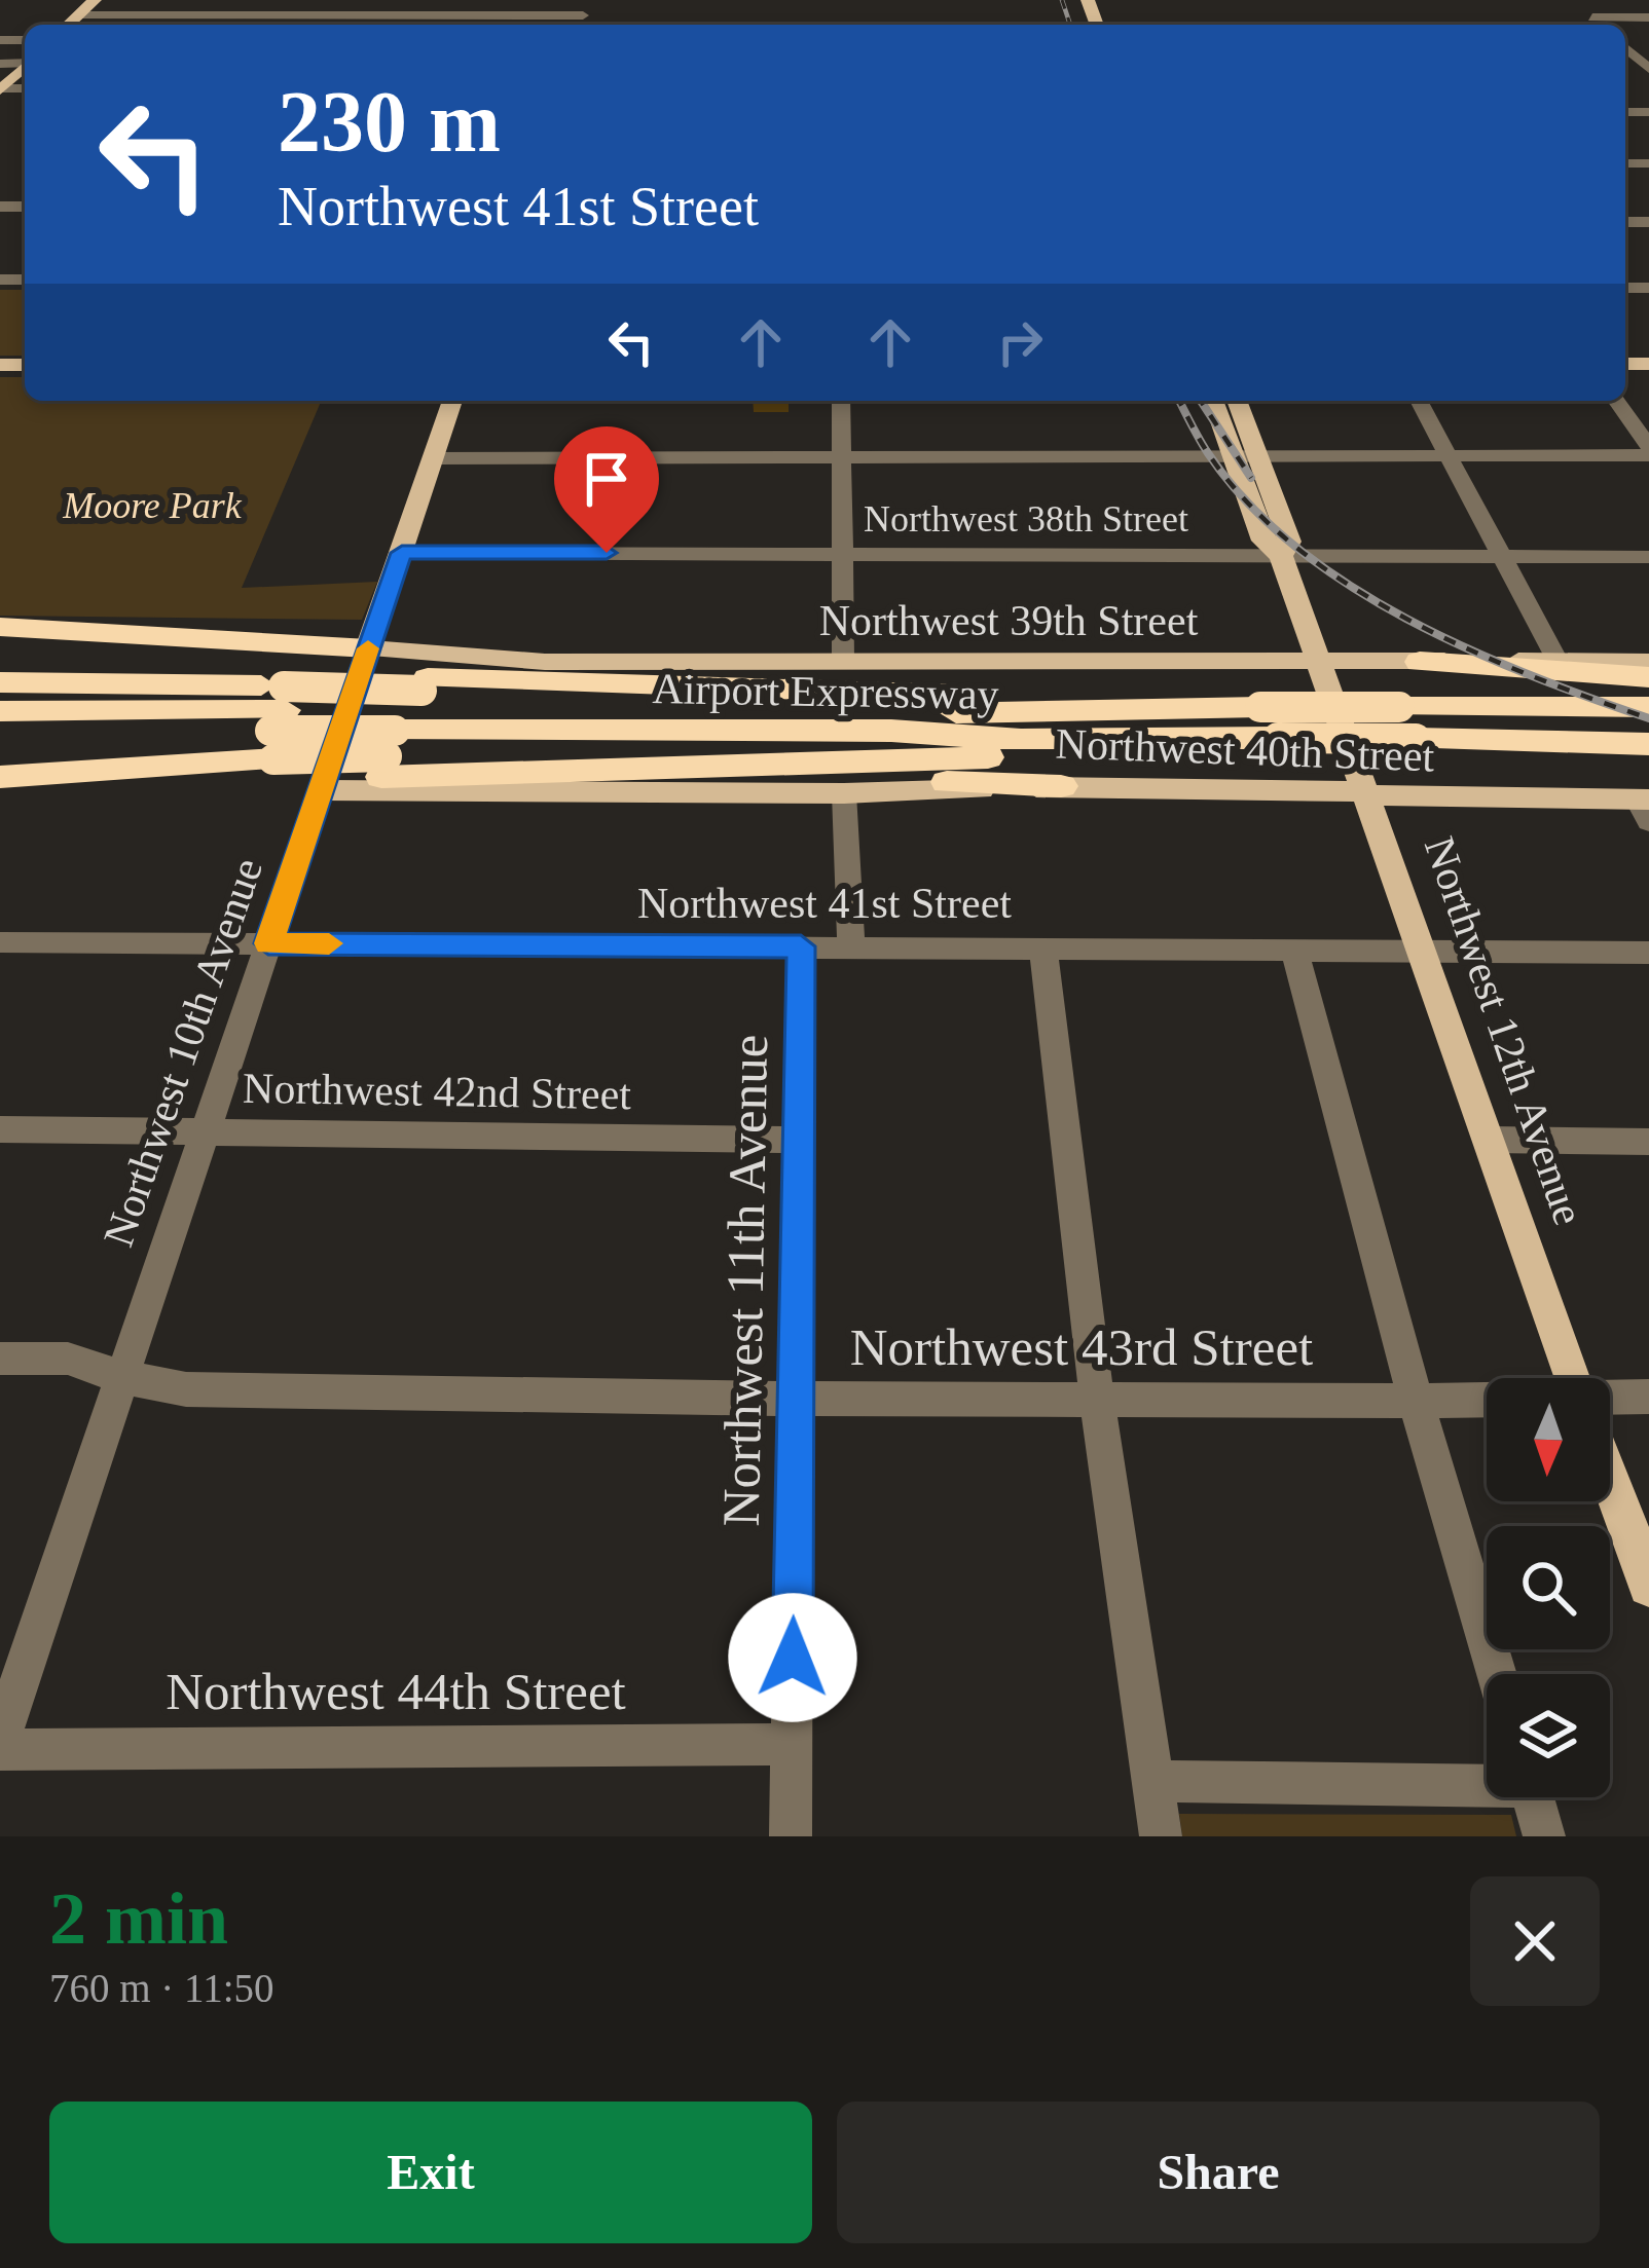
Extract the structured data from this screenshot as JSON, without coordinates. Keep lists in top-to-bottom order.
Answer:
{
  "streets": {
    "highway": ["Airport Expressway"],
    "main road": [
      "Northwest 39th Street",
      "Northwest 40th Street",
      "Northwest 12th Avenue",
      "Northwest 10th Avenue"
    ],
    "street": [
      "Northwest 38th Street",
      "Northwest 41st Street",
      "Northwest 42nd Street",
      "Northwest 11th Avenue",
      "Northwest 43rd Street",
      "Northwest 44th Street"
    ]
  },
  "crossings": [
    ["Northwest 38th Street", "Northwest 12th Avenue"],
    ["Northwest 38th Street", "Northwest 10th Avenue"],
    ["Northwest 39th Street", "Northwest 12th Avenue"],
    ["Northwest 39th Street", "Northwest 10th Avenue"],
    ["Northwest 40th Street", "Northwest 12th Avenue"],
    ["Northwest 40th Street", "Northwest 10th Avenue"],
    ["Northwest 41st Street", "Northwest 12th Avenue"],
    ["Northwest 41st Street", "Northwest 10th Avenue"],
    ["Northwest 41st Street", "Northwest 11th Avenue"],
    ["Northwest 10th Avenue", "Northwest 42nd Street"],
    ["Northwest 10th Avenue", "Northwest 43rd Street"],
    ["Northwest 42nd Street", "Northwest 11th Avenue"],
    ["Northwest 11th Avenue", "Northwest 43rd Street"],
    ["Northwest 11th Avenue", "Northwest 44th Street"]
  ],
  "parks": ["Moore Park"],
  "north": "bottom",
  "page": {
    "turn": ["230 m", "Northwest 41st Street"],
    "heading": ["2 min", "760 m · 11:50"],
    "buttons": ["Exit", "Share"]
  }
}
